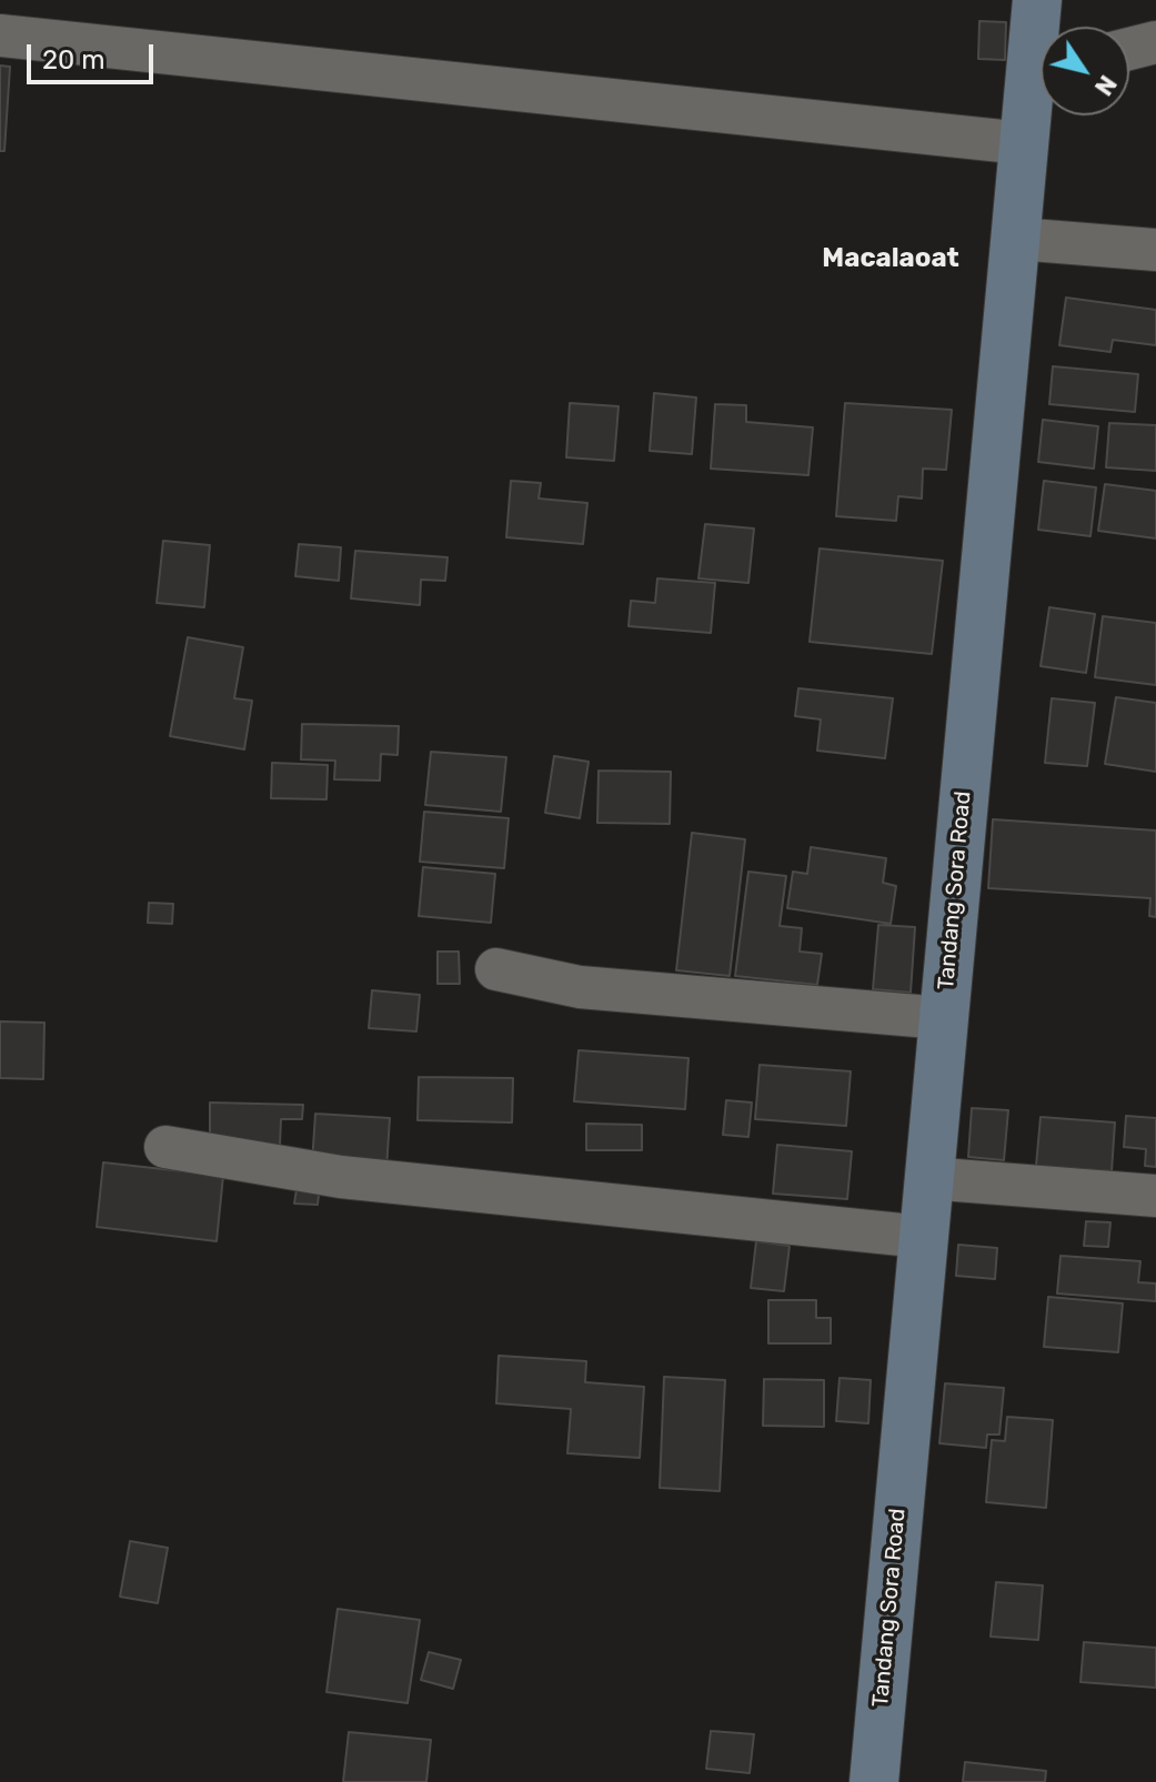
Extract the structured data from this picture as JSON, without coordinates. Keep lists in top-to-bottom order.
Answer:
{
  "streets": {
    "street": ["Tandang Sora Road"]
  },
  "districts": ["Macalaoat"],
  "scale_bar": "20 m",
  "north": "bottom right"
}
